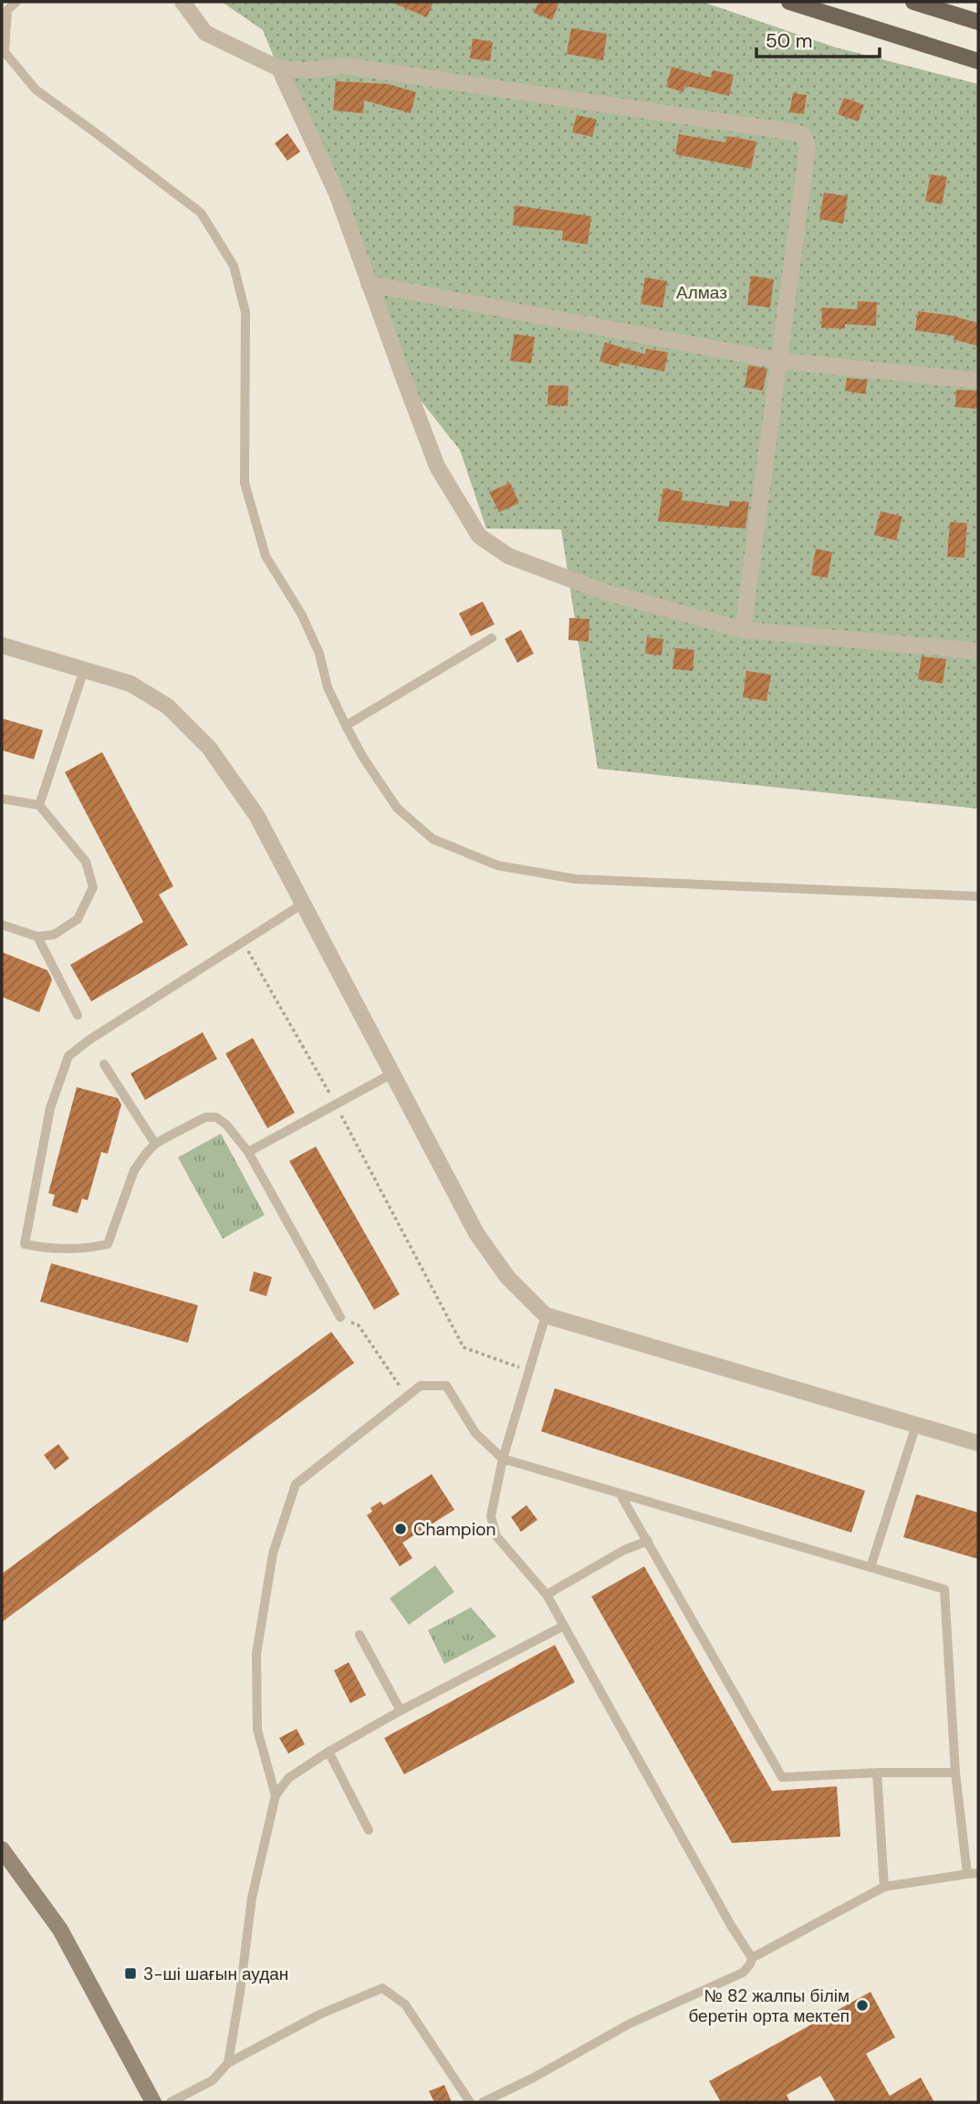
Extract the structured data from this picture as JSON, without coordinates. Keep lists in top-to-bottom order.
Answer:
{
  "parks": ["Алмаз"],
  "places": {
    "other": ["Champion", "№ 82 жалпы білім беретін орта мектеп"],
    "transit": ["3-ші шағын аудан"]
  },
  "scale_bar": "50 m"
}
